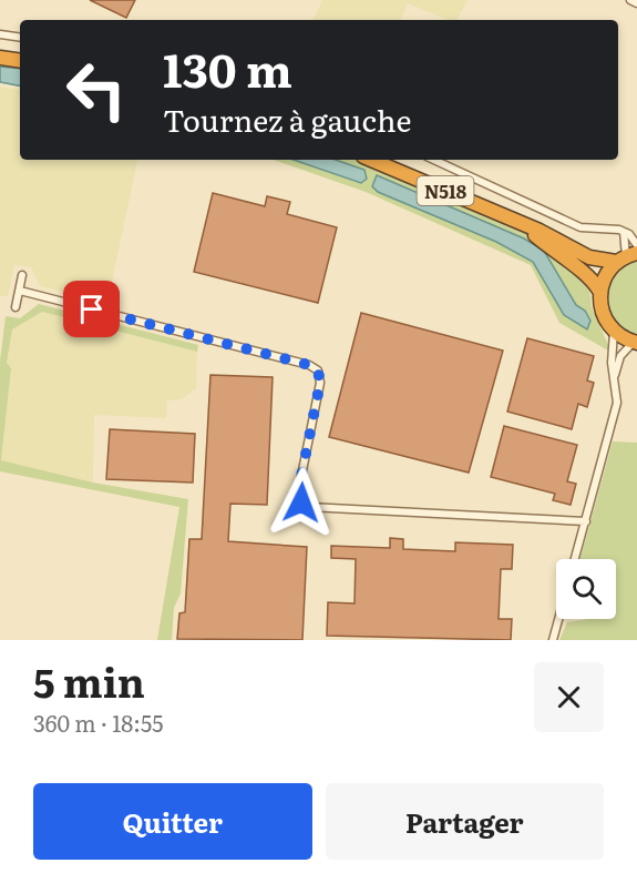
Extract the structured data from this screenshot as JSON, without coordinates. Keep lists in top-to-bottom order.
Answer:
{
  "streets": {
    "highway": ["N518"]
  },
  "page": {
    "turn": ["130 m", "Tournez à gauche"],
    "heading": ["5 min", "360 m · 18:55"],
    "buttons": ["Quitter", "Partager"]
  }
}
